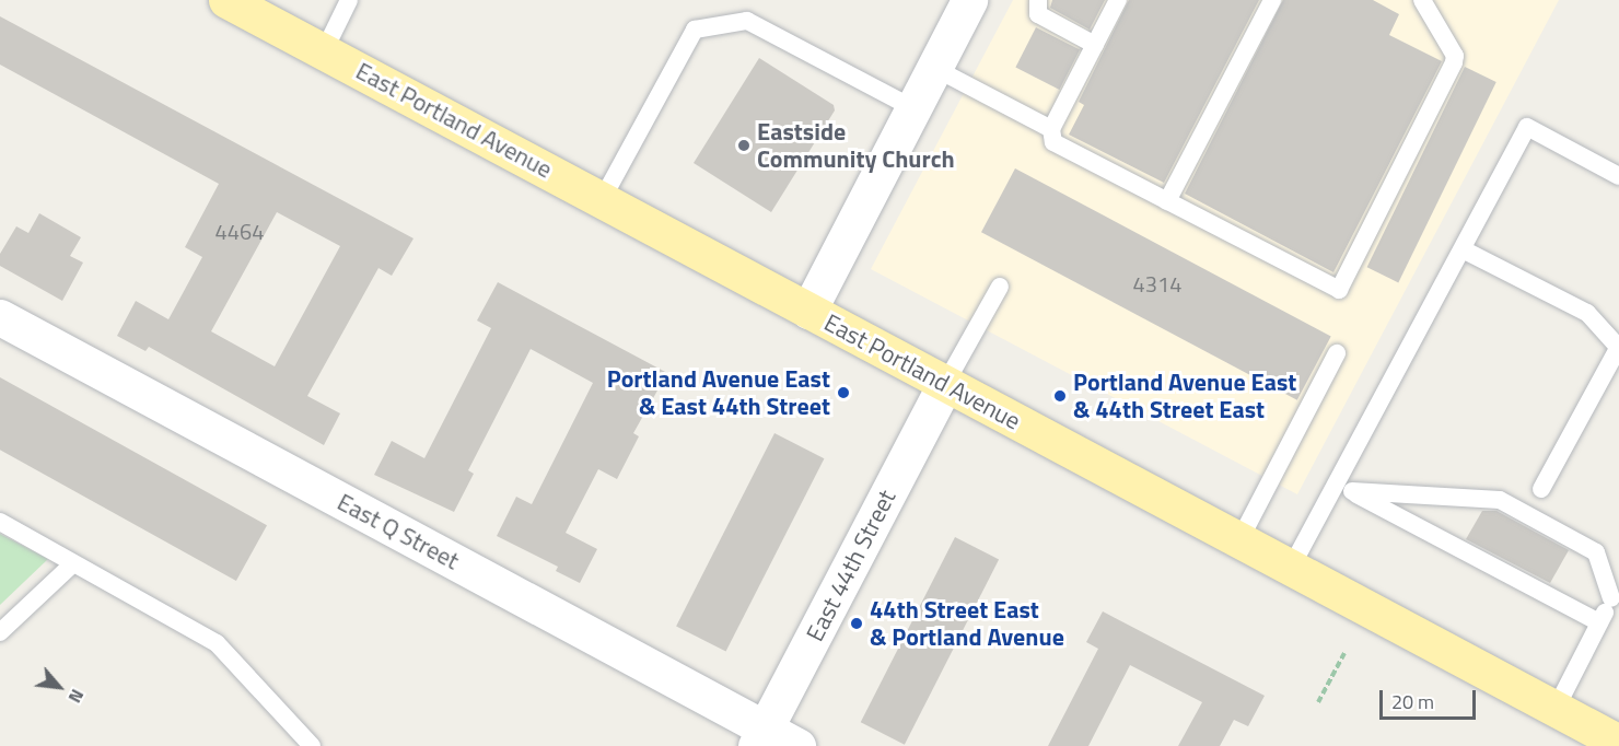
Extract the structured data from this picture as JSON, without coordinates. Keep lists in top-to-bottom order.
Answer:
{
  "streets": {
    "main road": ["East Portland Avenue"],
    "street": ["East Q Street", "East 44th Street"]
  },
  "crossings": [
    ["East Portland Avenue", "East 44th Street"],
    ["East Q Street", "East 44th Street"]
  ],
  "places": [
    "Eastside Community Church",
    "Portland Avenue East & East 44th Street",
    "Portland Avenue East & 44th Street East",
    "44th Street East & Portland Avenue"
  ],
  "house_numbers": ["4464", "4314"],
  "scale_bar": "20 m",
  "north": "bottom right"
}
